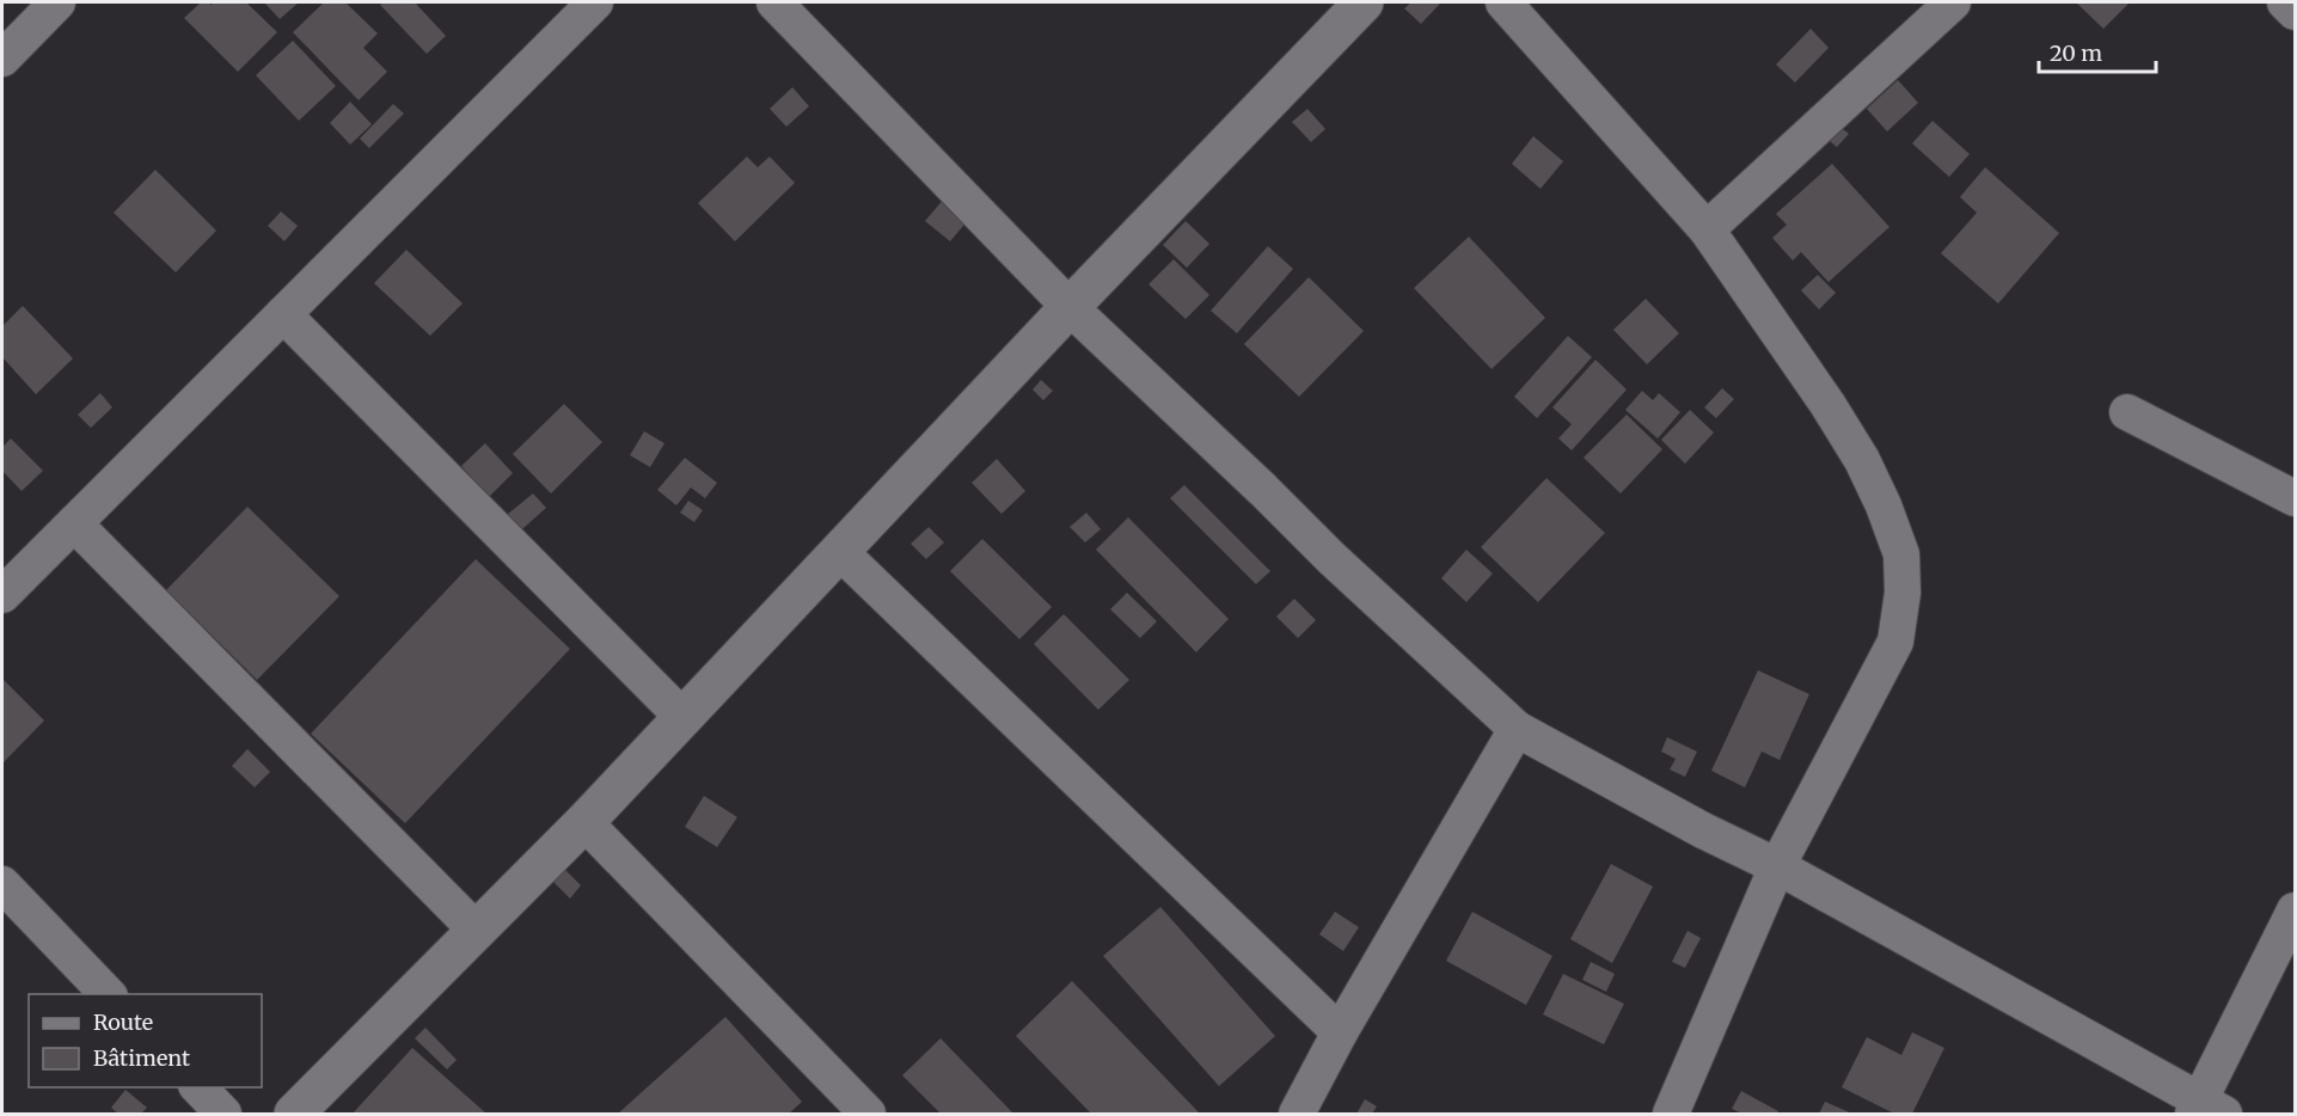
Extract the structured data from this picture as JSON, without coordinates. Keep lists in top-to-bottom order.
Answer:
{
  "legend": ["Route", "Bâtiment"],
  "scale_bar": "20 m"
}
